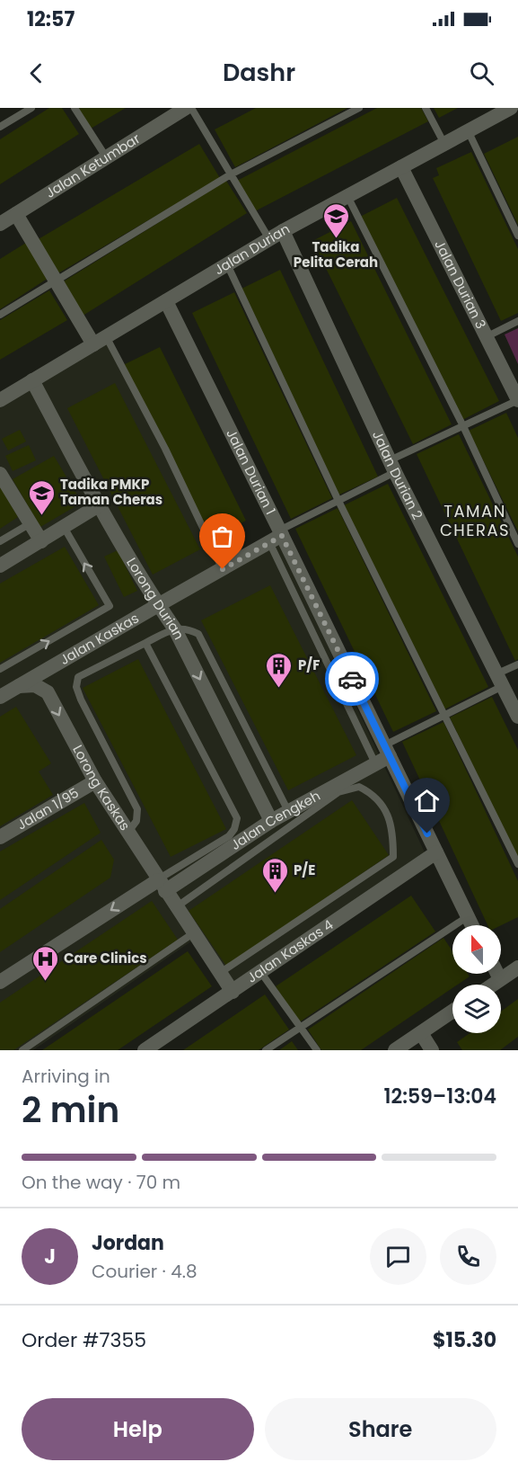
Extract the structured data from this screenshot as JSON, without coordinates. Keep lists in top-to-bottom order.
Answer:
{
  "streets": {
    "street": [
      "Jalan Ketumbar",
      "Jalan Durian",
      "Jalan Durian 3",
      "Jalan Durian 1",
      "Jalan Durian 2",
      "Lorong Durian",
      "Jalan Kaskas",
      "Lorong Kaskas",
      "Jalan 1/95",
      "Jalan Cengkeh",
      "Jalan Kaskas 4"
    ]
  },
  "crossings": [
    ["Jalan Durian", "Jalan Durian 3"],
    ["Jalan Durian", "Jalan Durian 1"],
    ["Jalan Durian", "Jalan Durian 2"],
    ["Jalan Durian", "Lorong Durian"],
    ["Jalan Durian 1", "Jalan Kaskas"],
    ["Jalan Durian 1", "Jalan Cengkeh"],
    ["Jalan Durian 1", "Jalan Kaskas 4"],
    ["Lorong Durian", "Jalan Kaskas"],
    ["Lorong Durian", "Jalan Cengkeh"],
    ["Lorong Kaskas", "Jalan 1/95"],
    ["Lorong Kaskas", "Jalan Cengkeh"],
    ["Lorong Kaskas", "Jalan Kaskas 4"]
  ],
  "one_way": ["Lorong Durian", "Jalan Cengkeh"],
  "districts": ["TAMAN CHERAS"],
  "places": {
    "school or university": ["Tadika Pelita Cerah", "Tadika PMKP Taman Cheras"],
    "building": ["P/F", "P/E"],
    "hospital": ["Care Clinics"]
  },
  "north": "top",
  "page": {
    "status": "12:57",
    "header": "Dashr",
    "heading": ["2 min", "Arriving in", "12:59–13:04"],
    "panel": [
      "Jordan",
      "Courier · 4.8",
      "Order #7355",
      "$15.30"
    ],
    "bar": "On the way · 70 m",
    "round": "J",
    "buttons": ["Help", "Share"]
  }
}
